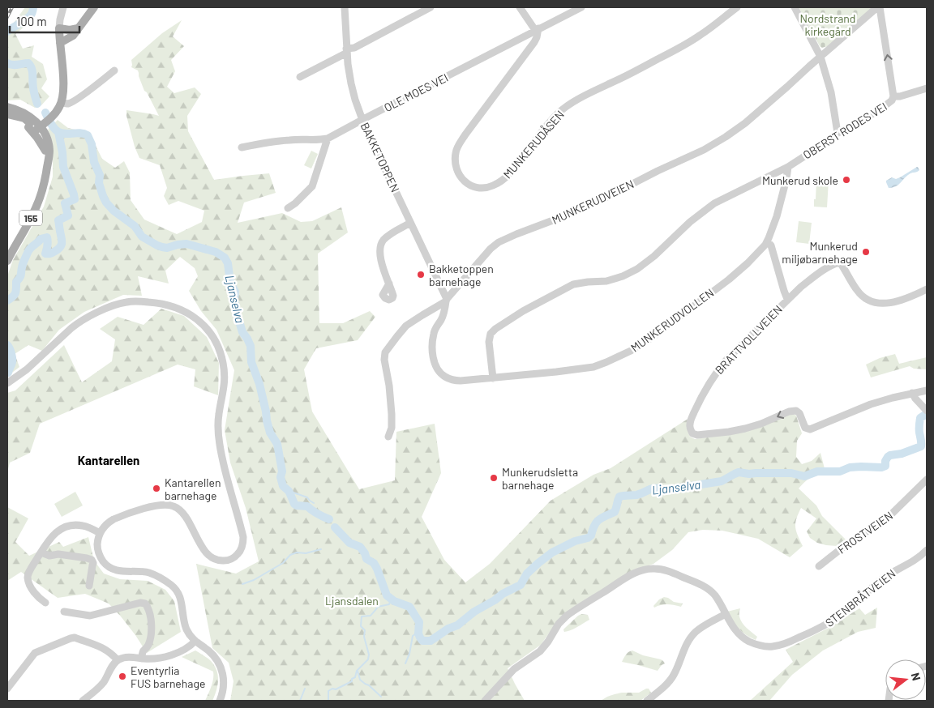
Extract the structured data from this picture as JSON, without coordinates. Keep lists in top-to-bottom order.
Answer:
{
  "streets": {
    "main road": ["155"],
    "street": [
      "OLE MOES VEI",
      "OBERST RODES VEI",
      "MUNKERUDÅSEN",
      "BAKKETOPPEN",
      "MUNKERUDVEIEN",
      "MUNKERUDVOLLEN",
      "BRATTVOLLVEIEN",
      "FROSTVEIEN",
      "STENBRÅTVEIEN"
    ]
  },
  "crossings": [
    ["OLE MOES VEI", "MUNKERUDÅSEN"],
    ["OLE MOES VEI", "BAKKETOPPEN"],
    ["OBERST RODES VEI", "MUNKERUDVOLLEN"],
    ["BAKKETOPPEN", "MUNKERUDVEIEN"],
    ["BAKKETOPPEN", "MUNKERUDVOLLEN"],
    ["MUNKERUDVEIEN", "MUNKERUDVOLLEN"]
  ],
  "districts": ["Kantarellen"],
  "water": ["Ljanselva"],
  "parks": ["Nordstrand kirkegård", "Ljansdalen"],
  "places": [
    "Munkerud skole",
    "Munkerud miljøbarnehage",
    "Bakketoppen barnehage",
    "Munkerudsletta barnehage",
    "Kantarellen barnehage",
    "Eventyrlia FUS barnehage"
  ],
  "scale_bar": "100 m",
  "north": "right"
}
